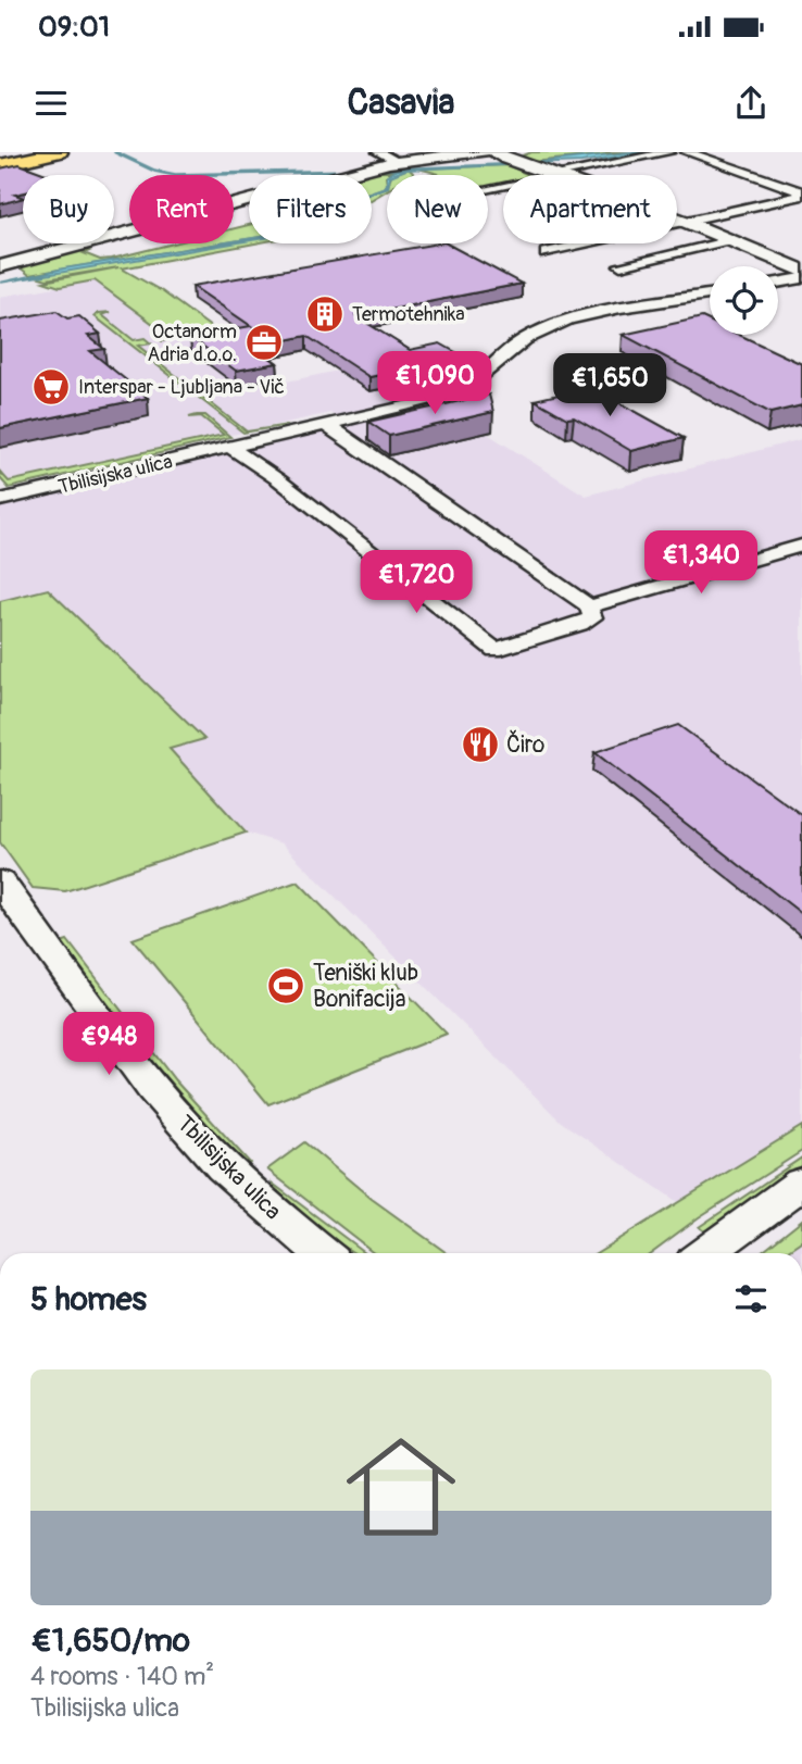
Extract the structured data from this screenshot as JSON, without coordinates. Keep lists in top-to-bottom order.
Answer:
{
  "streets": {
    "street": ["Tbilisijska ulica"]
  },
  "places": {
    "building": ["Termotehnika"],
    "office": ["Octanorm Adria d.o.o."],
    "supermarket": ["Interspar - Ljubljana - Vič"],
    "restaurant": ["Čiro"],
    "sports": ["Teniški klub Bonifacija"]
  },
  "page": {
    "status": "09:01",
    "header": "Casavia",
    "chip": [
      "Buy",
      "Rent",
      "Filters",
      "New",
      "Apartment"
    ],
    "price": [
      "€1,090",
      "€1,650",
      "€1,340",
      "€1,720",
      "€948"
    ],
    "heading": "5 homes",
    "list": [
      {
        "name": "€1,650/mo",
        "note": "4 rooms · 140 m² · Tbilisijska ulica"
      }
    ]
  }
}
